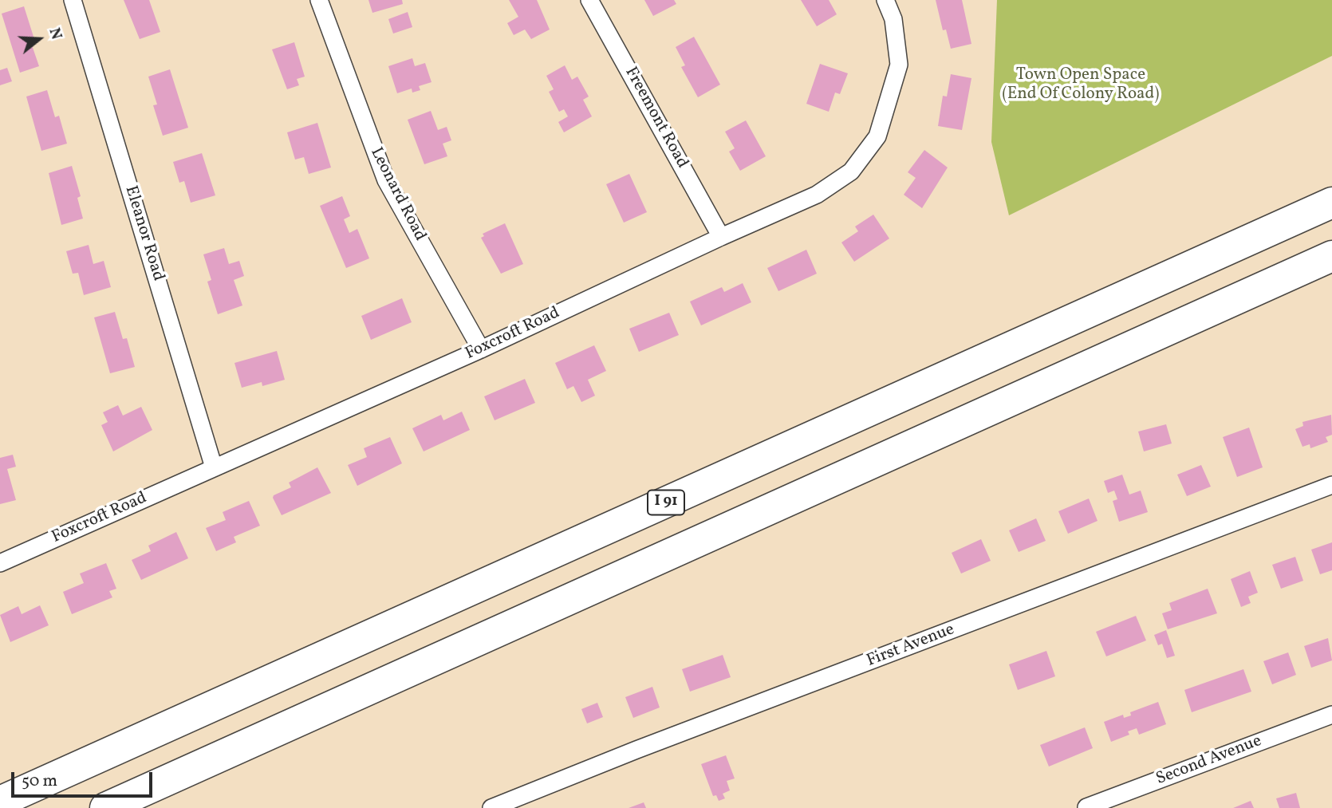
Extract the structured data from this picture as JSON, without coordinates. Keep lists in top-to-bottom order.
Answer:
{
  "streets": {
    "highway": ["I 91"],
    "street": [
      "Freemont Road",
      "Leonard Road",
      "Eleanor Road",
      "Foxcroft Road",
      "First Avenue",
      "Second Avenue"
    ]
  },
  "crossings": [
    ["Freemont Road", "Foxcroft Road"],
    ["Leonard Road", "Foxcroft Road"],
    ["Eleanor Road", "Foxcroft Road"]
  ],
  "parks": ["Town Open Space (End Of Colony Road)"],
  "scale_bar": "50 m",
  "north": "right"
}
